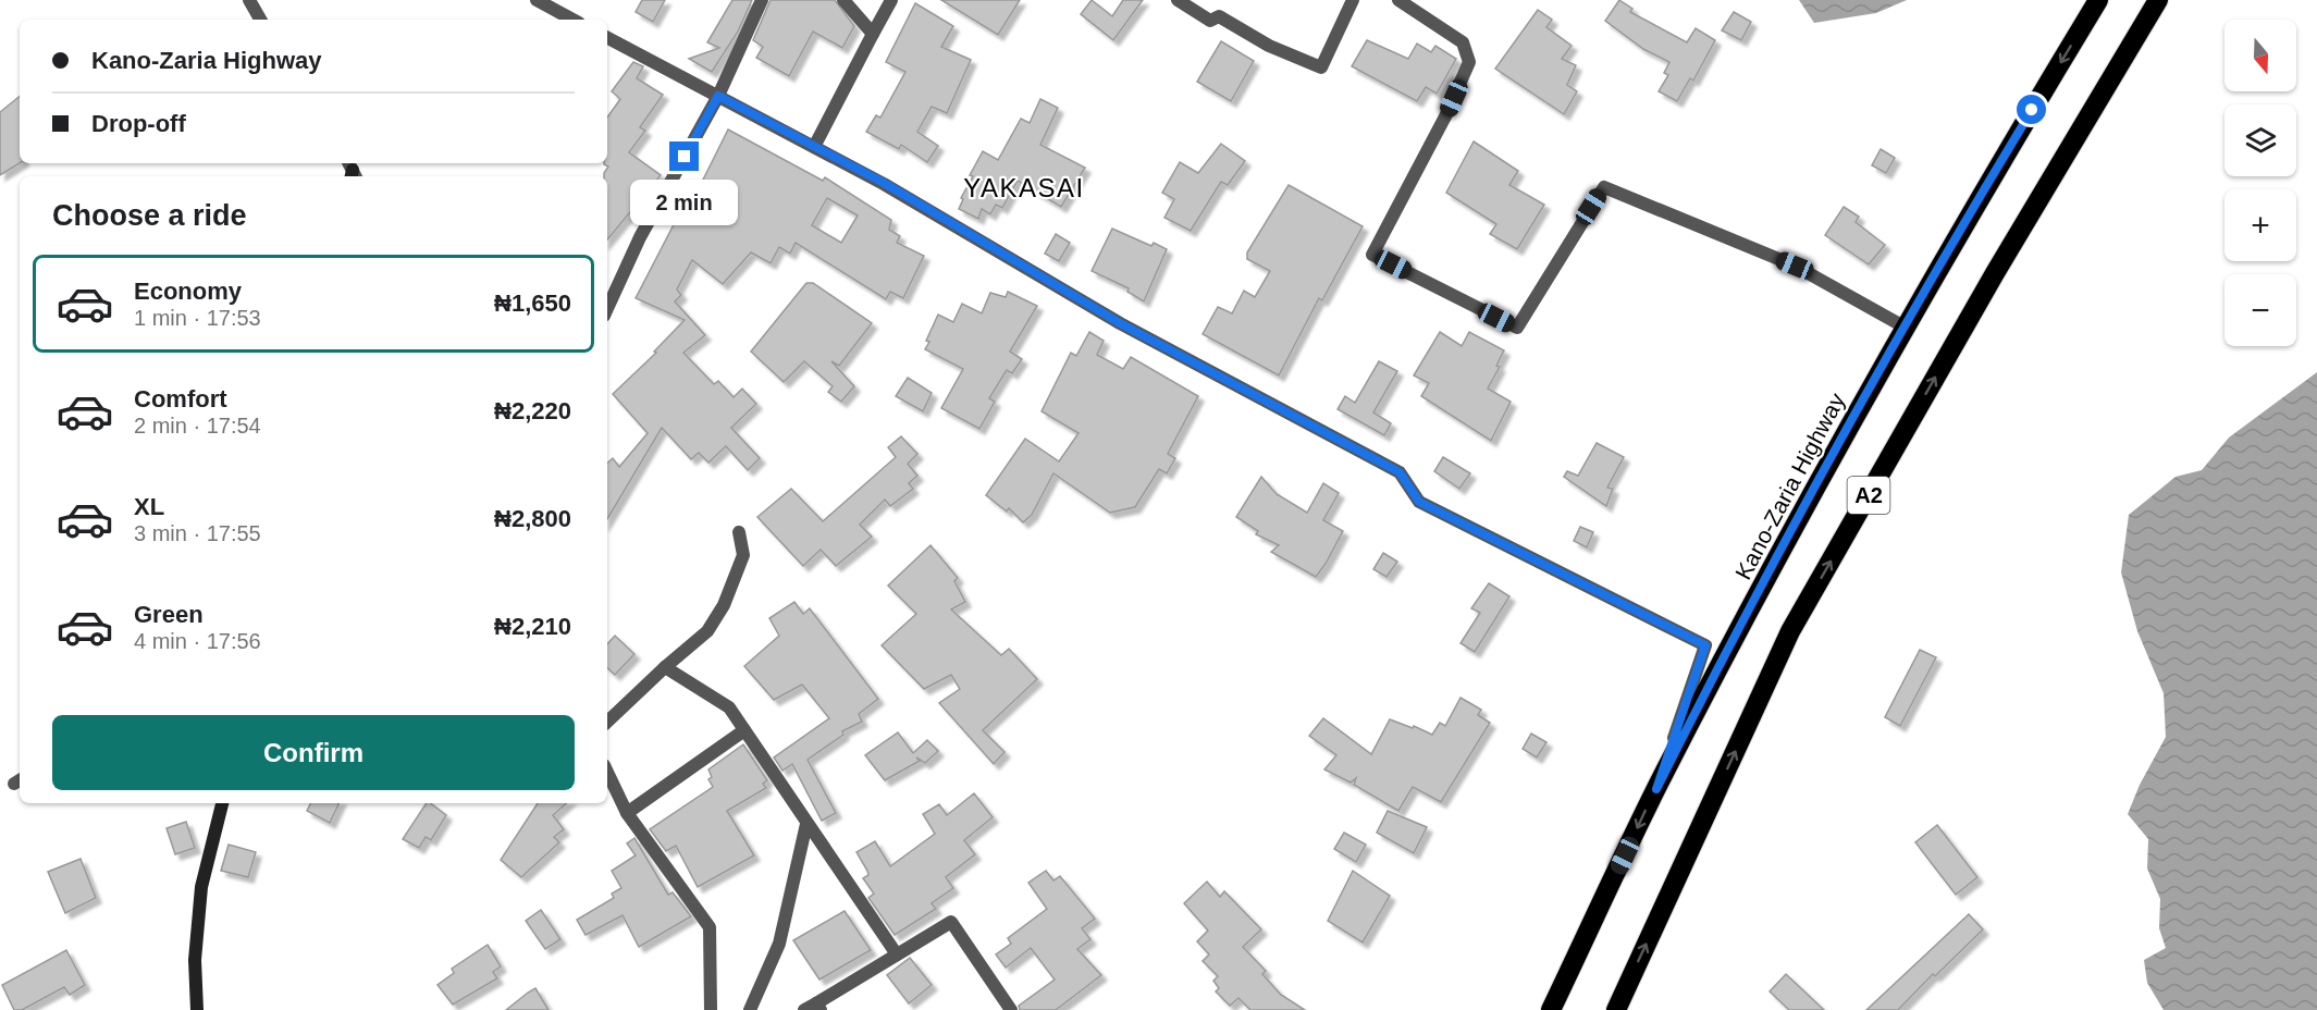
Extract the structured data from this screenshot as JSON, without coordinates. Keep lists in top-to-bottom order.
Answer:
{
  "streets": {
    "highway": ["Kano-Zaria Highway", "A2"]
  },
  "districts": ["YAKASAI"],
  "north": "bottom",
  "page": {
    "map_buttons": ["+", "−"],
    "banner": ["Kano-Zaria Highway", "Drop-off"],
    "heading": "Choose a ride",
    "bubble": "2 min",
    "list": [
      {
        "name": "Economy",
        "note": "1 min · 17:53",
        "value": "₦1,650"
      },
      {
        "name": "Comfort",
        "note": "2 min · 17:54",
        "value": "₦2,220"
      },
      {
        "name": "XL",
        "note": "3 min · 17:55",
        "value": "₦2,800"
      },
      {
        "name": "Green",
        "note": "4 min · 17:56",
        "value": "₦2,210"
      }
    ],
    "buttons": "Confirm"
  }
}
